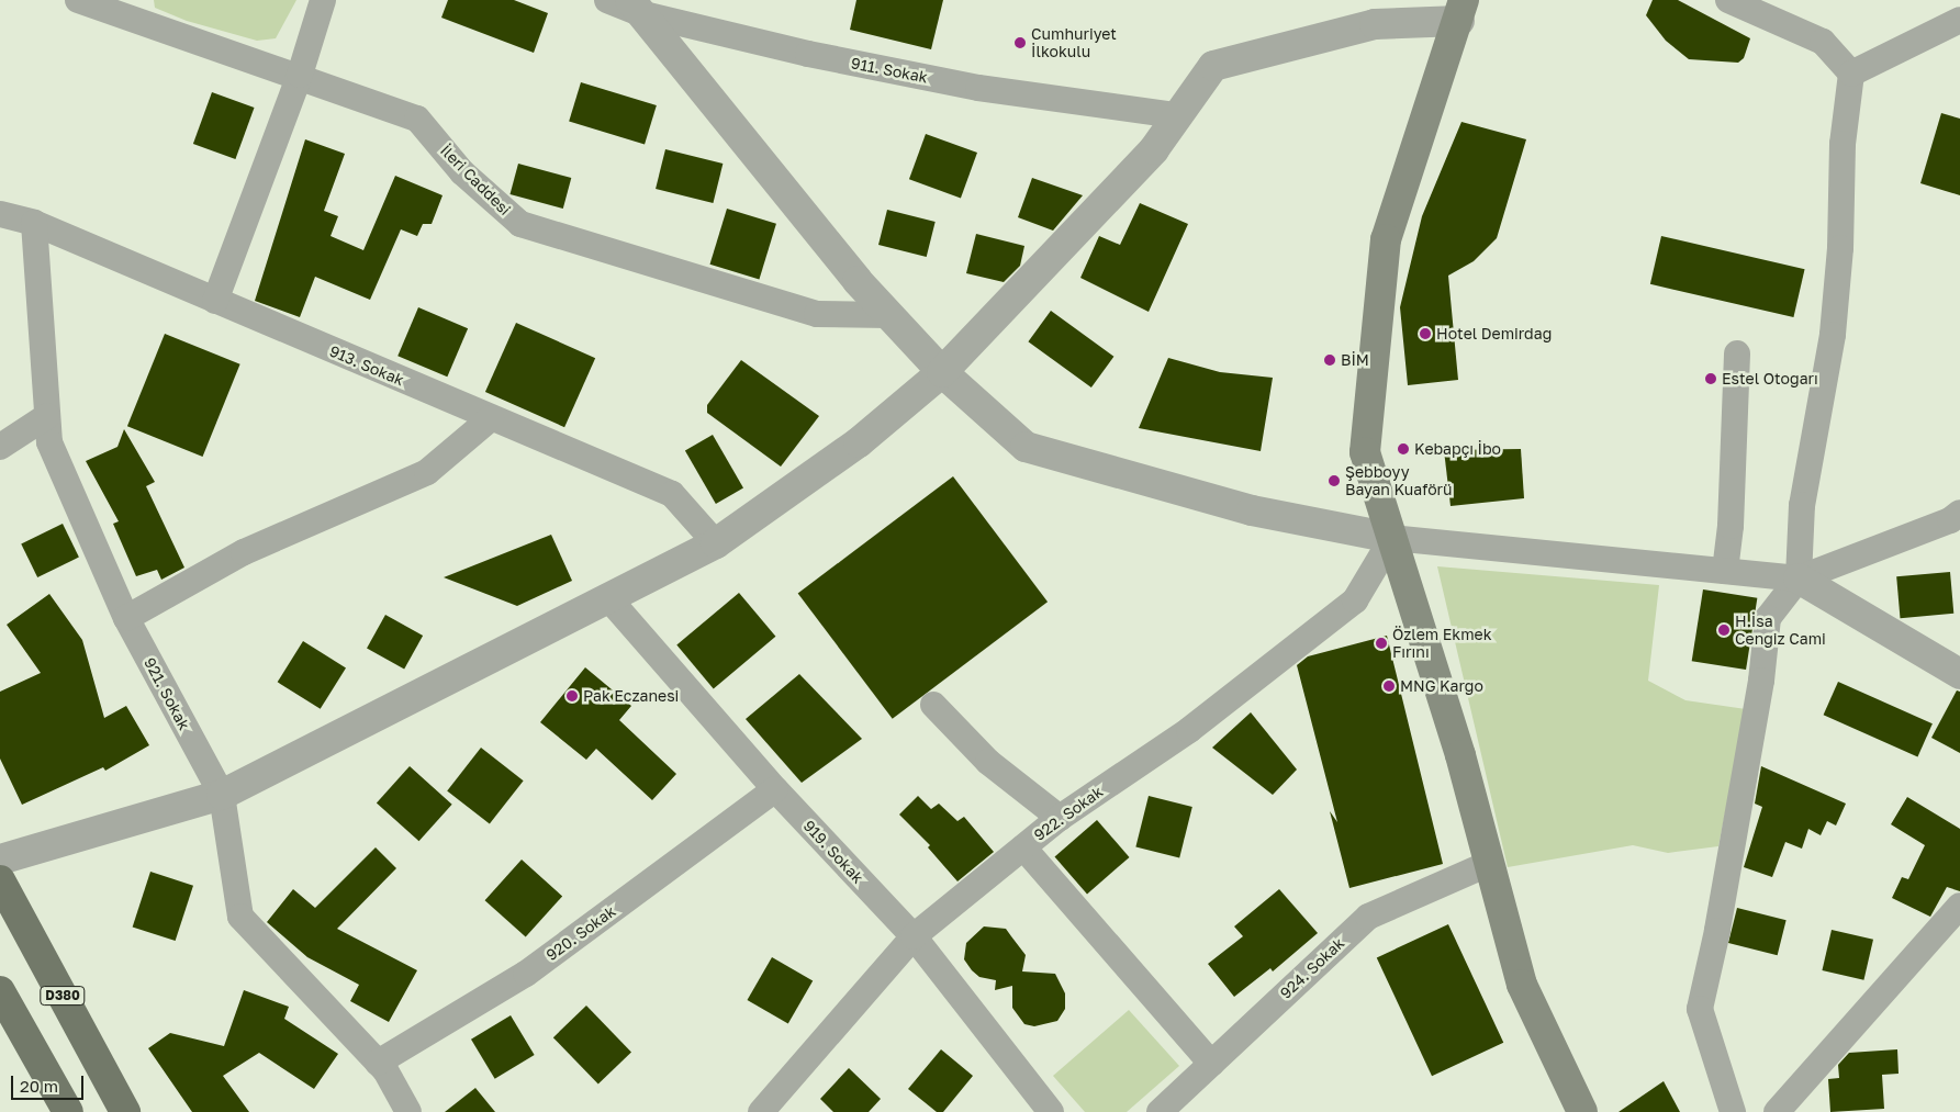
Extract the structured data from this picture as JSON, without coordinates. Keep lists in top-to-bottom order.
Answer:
{
  "streets": {
    "main road": ["D380"],
    "street": [
      "911. Sokak",
      "İleri Caddesi",
      "913. Sokak",
      "921. Sokak",
      "922. Sokak",
      "919. Sokak",
      "920. Sokak",
      "924. Sokak"
    ]
  },
  "crossings": [
    ["913. Sokak", "921. Sokak"],
    ["921. Sokak", "920. Sokak"],
    ["922. Sokak", "919. Sokak"],
    ["919. Sokak", "920. Sokak"]
  ],
  "places": [
    "Cumhuriyet İlkokulu",
    "Hotel Demirdağ",
    "BİM",
    "Estel Otogarı",
    "Kebapçı İbo",
    "Şebboyy Bayan Kuaförü",
    "H.İsa Cengiz Cami",
    "Özlem Ekmek Fırını",
    "MNG Kargo",
    "Pak Eczanesi"
  ],
  "scale_bar": "20 m"
}
